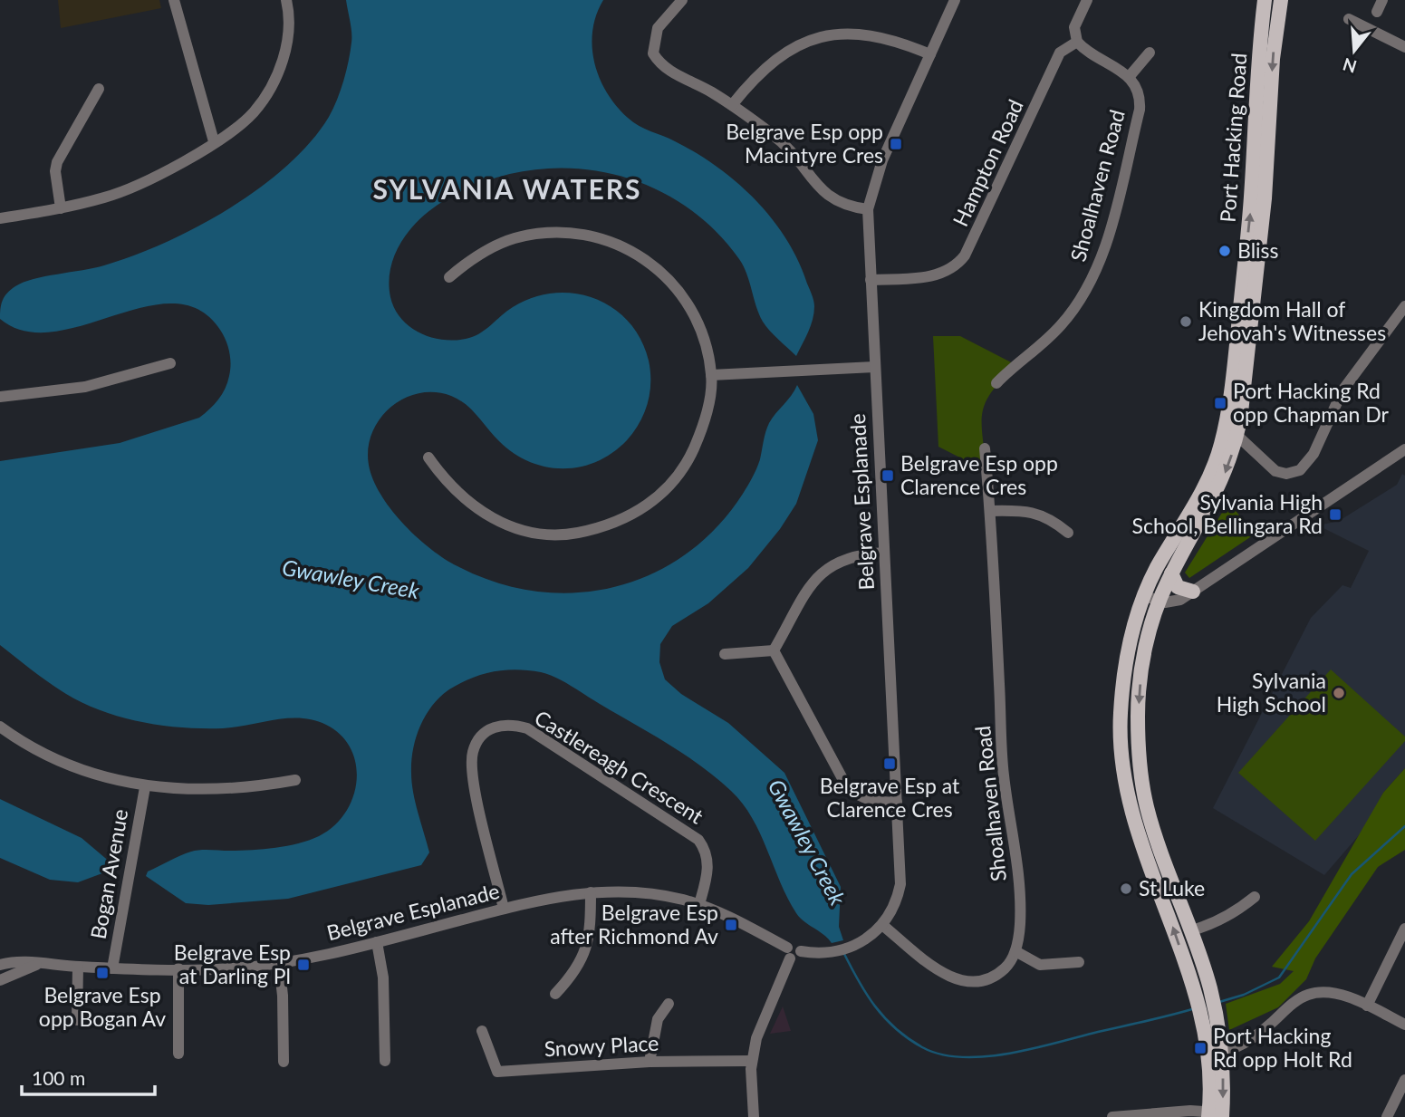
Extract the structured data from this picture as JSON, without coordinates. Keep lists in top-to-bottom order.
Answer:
{
  "streets": {
    "main road": ["Port Hacking Road"],
    "street": [
      "Hampton Road",
      "Shoalhaven Road",
      "Belgrave Esplanade",
      "Castlereagh Crescent",
      "Bogan Avenue",
      "Snowy Place"
    ]
  },
  "crossings": [
    ["Hampton Road", "Belgrave Esplanade"],
    ["Belgrave Esplanade", "Castlereagh Crescent"],
    ["Belgrave Esplanade", "Bogan Avenue"]
  ],
  "districts": ["SYLVANIA WATERS"],
  "water": ["Gwawley Creek"],
  "places": {
    "transit": [
      "Belgrave Esp opp Macintyre Cres",
      "Port Hacking Rd opp Chapman Dr",
      "Belgrave Esp opp Clarence Cres",
      "Sylvania High School, Bellingara Rd",
      "Belgrave Esp at Clarence Cres",
      "Belgrave Esp after Richmond Av",
      "Belgrave Esp at Darling Pl",
      "Belgrave Esp opp Bogan Av",
      "Port Hacking Rd opp Holt Rd"
    ],
    "other": [
      "Bliss",
      "Kingdom Hall of Jehovah's Witnesses",
      "Sylvania High School",
      "St Luke"
    ]
  },
  "scale_bar": "100 m",
  "north": "bottom"
}
